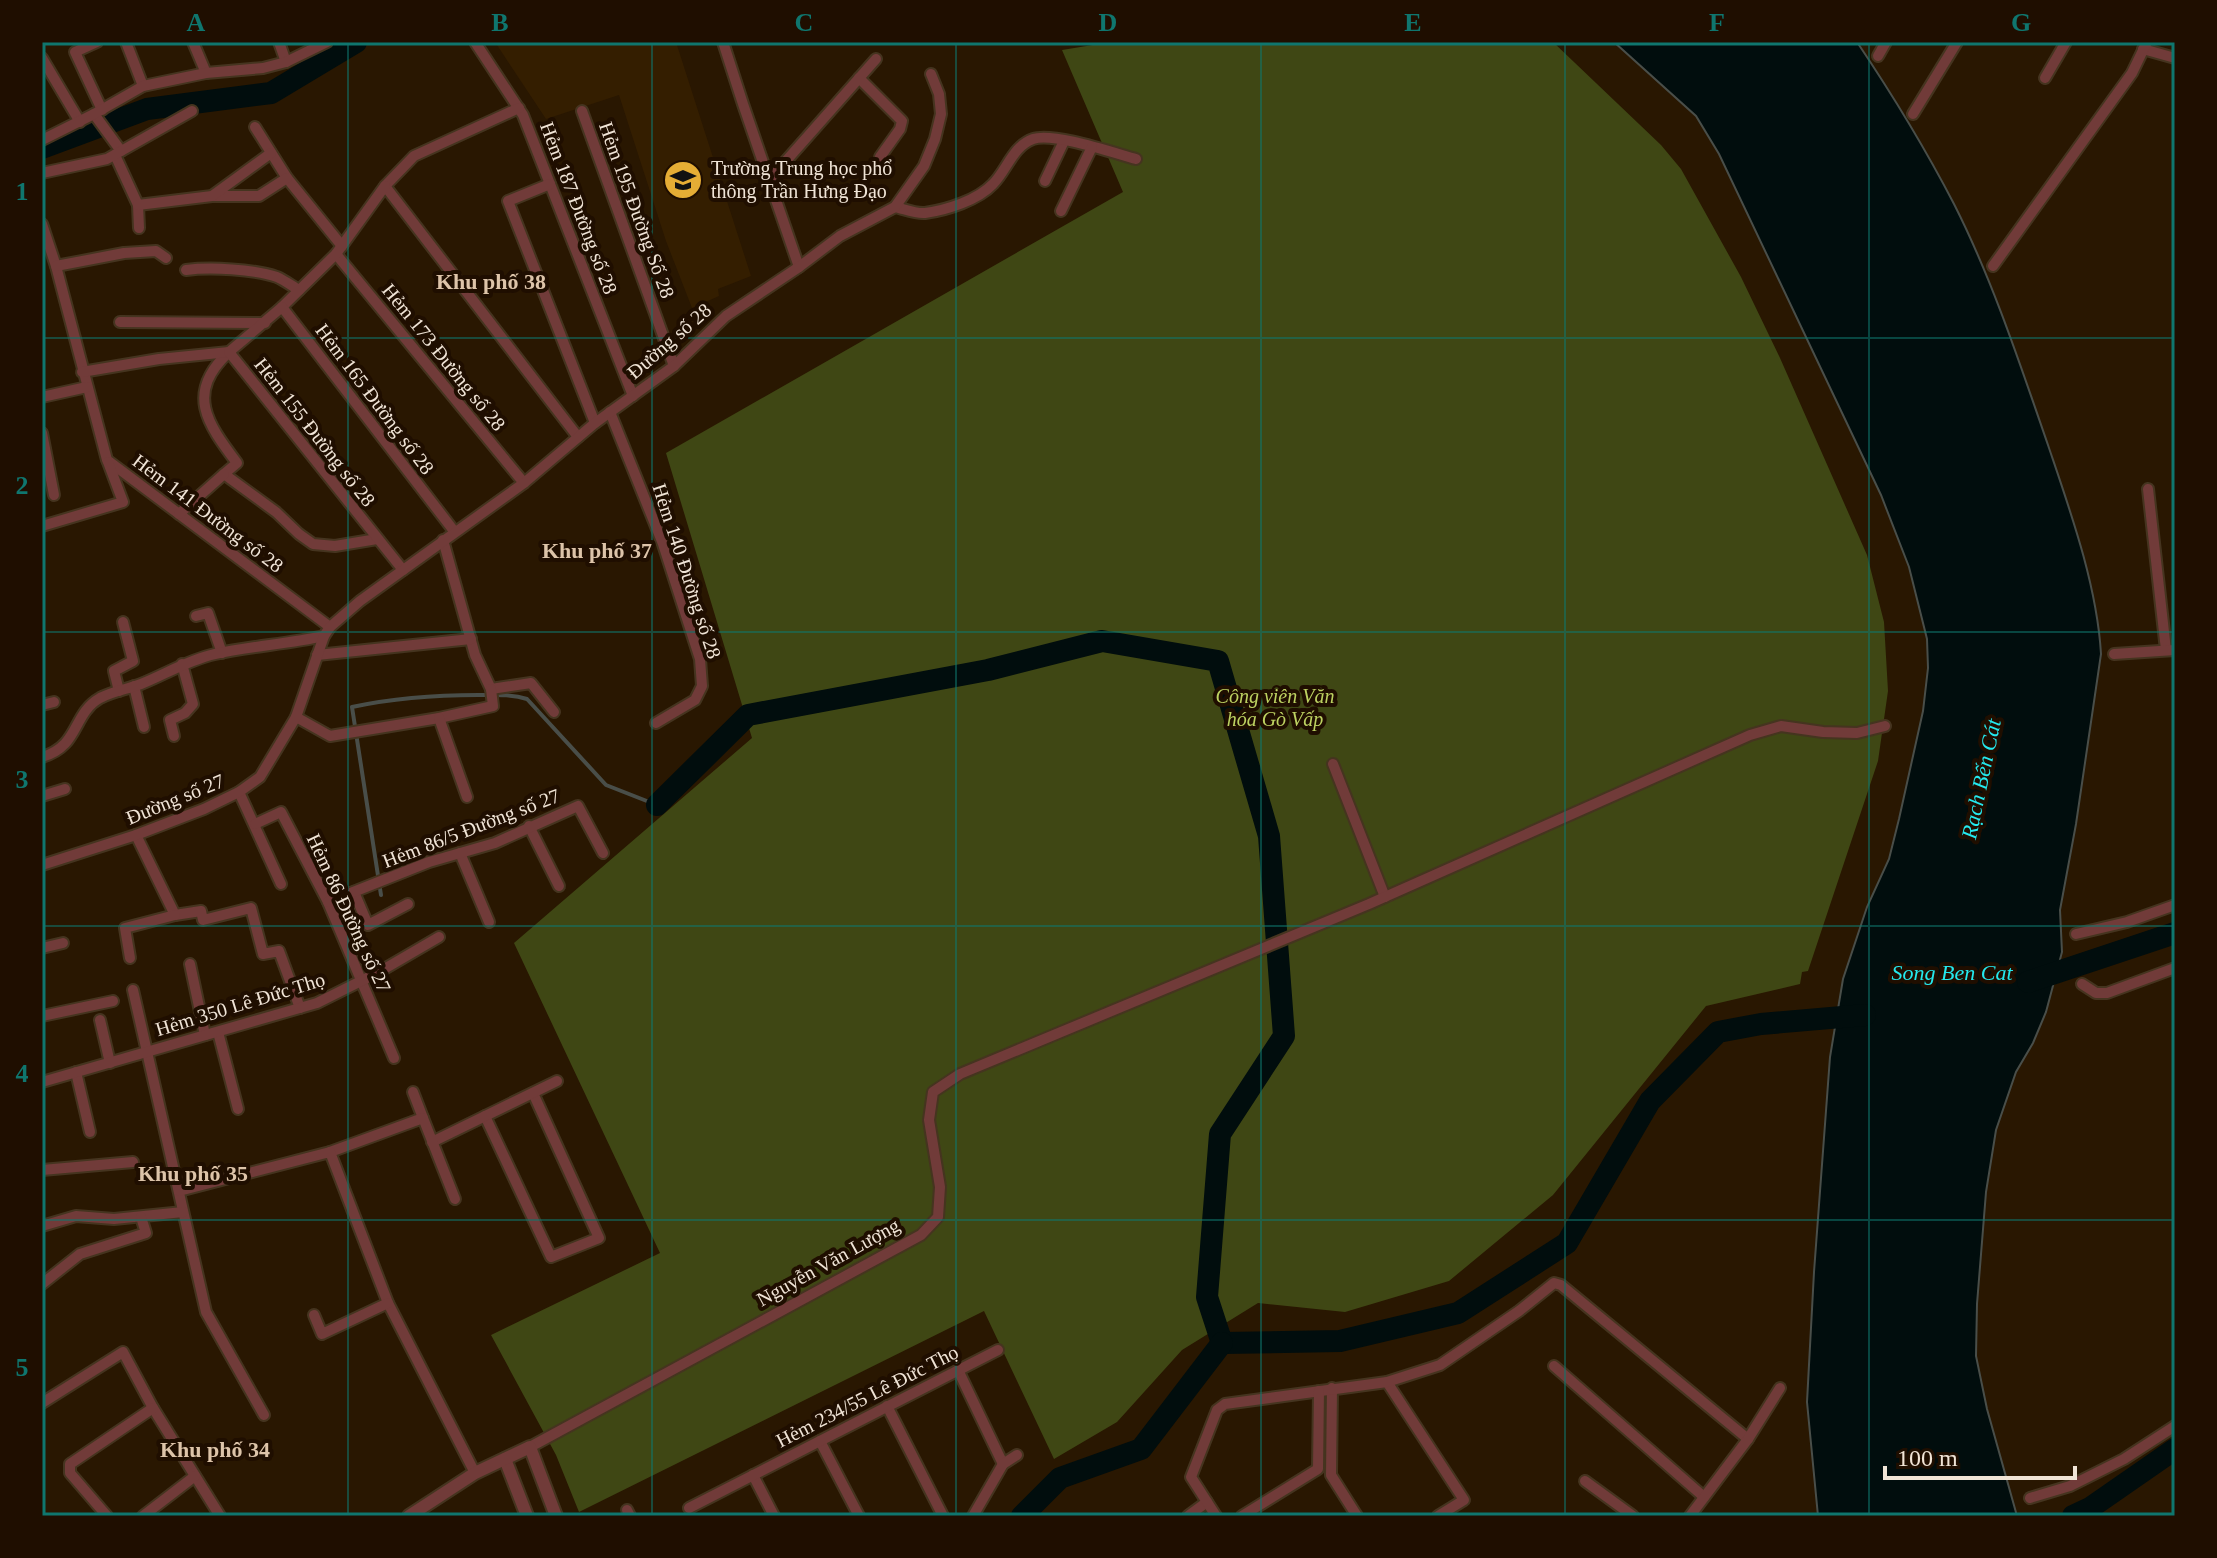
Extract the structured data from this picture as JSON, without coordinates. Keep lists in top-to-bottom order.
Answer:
{
  "streets": {
    "street": [
      "Hẻm 187 Đường số 28",
      "Hẻm 195 Đường Số 28",
      "Đường số 28",
      "Hẻm 173 Đường số 28",
      "Hẻm 165 Đường số 28",
      "Hẻm 155 Đường số 28",
      "Hẻm 141 Đường số 28",
      "Hẻm 140 Đường số 28",
      "Đường số 27",
      "Hẻm 86/5 Đường số 27",
      "Hẻm 86 Đường số 27",
      "Hẻm 350 Lê Đức Thọ",
      "Nguyễn Văn Lượng",
      "Hẻm 234/55 Lê Đức Thọ"
    ]
  },
  "crossings": [
    ["Hẻm 187 Đường số 28", "Đường số 28"],
    ["Hẻm 195 Đường Số 28", "Đường số 28"],
    ["Đường số 28", "Hẻm 173 Đường số 28"],
    ["Đường số 28", "Hẻm 165 Đường số 28"],
    ["Đường số 28", "Hẻm 155 Đường số 28"],
    ["Đường số 28", "Hẻm 141 Đường số 28"],
    ["Đường số 28", "Hẻm 140 Đường số 28"],
    ["Đường số 28", "Đường số 27"],
    ["Hẻm 141 Đường số 28", "Đường số 27"],
    ["Hẻm 86/5 Đường số 27", "Hẻm 86 Đường số 27"],
    ["Hẻm 86 Đường số 27", "Hẻm 350 Lê Đức Thọ"]
  ],
  "districts": [
    "Khu phố 38",
    "Khu phố 37",
    "Khu phố 35",
    "Khu phố 34"
  ],
  "water": ["Rạch Bến Cát", "Song Ben Cat"],
  "parks": ["Công viên Văn hóa Gò Vấp"],
  "places": {
    "school or university": ["Trường Trung học phổ thông Trần Hưng Đạo"]
  },
  "scale_bar": "100 m",
  "grid": {
    "columns": [
      "A",
      "B",
      "C",
      "D",
      "E",
      "F",
      "G"
    ],
    "rows": [
      "1",
      "2",
      "3",
      "4",
      "5"
    ]
  }
}
